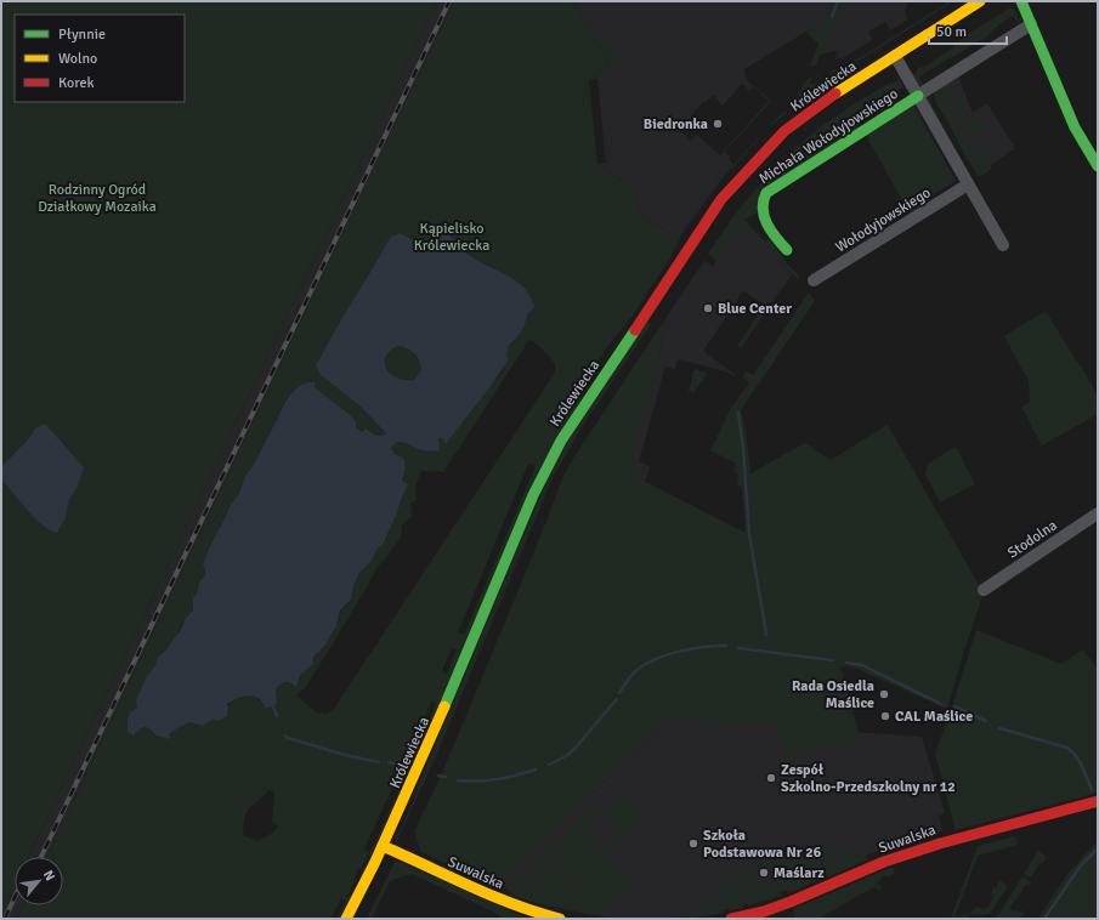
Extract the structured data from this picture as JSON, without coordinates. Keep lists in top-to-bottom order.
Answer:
{
  "streets": {
    "street": [
      "Królewiecka",
      "Michała Wołodyjowskiego",
      "Wołodyjowskiego",
      "Stodolna",
      "Suwalska"
    ]
  },
  "crossings": [
    ["Królewiecka", "Suwalska"]
  ],
  "parks": ["Rodzinny Ogród Działkowy Mozaika", "Kąpielisko Królewiecka"],
  "places": [
    "Biedronka",
    "Blue Center",
    "Rada Osiedla Maślice",
    "CAL Maślice",
    "Zespół Szkolno-Przedszkolny nr 12",
    "Szkoła Podstawowa Nr 26",
    "Maślarz"
  ],
  "legend": ["Płynnie", "Wolno", "Korek"],
  "scale_bar": "50 m",
  "north": "top right"
}
